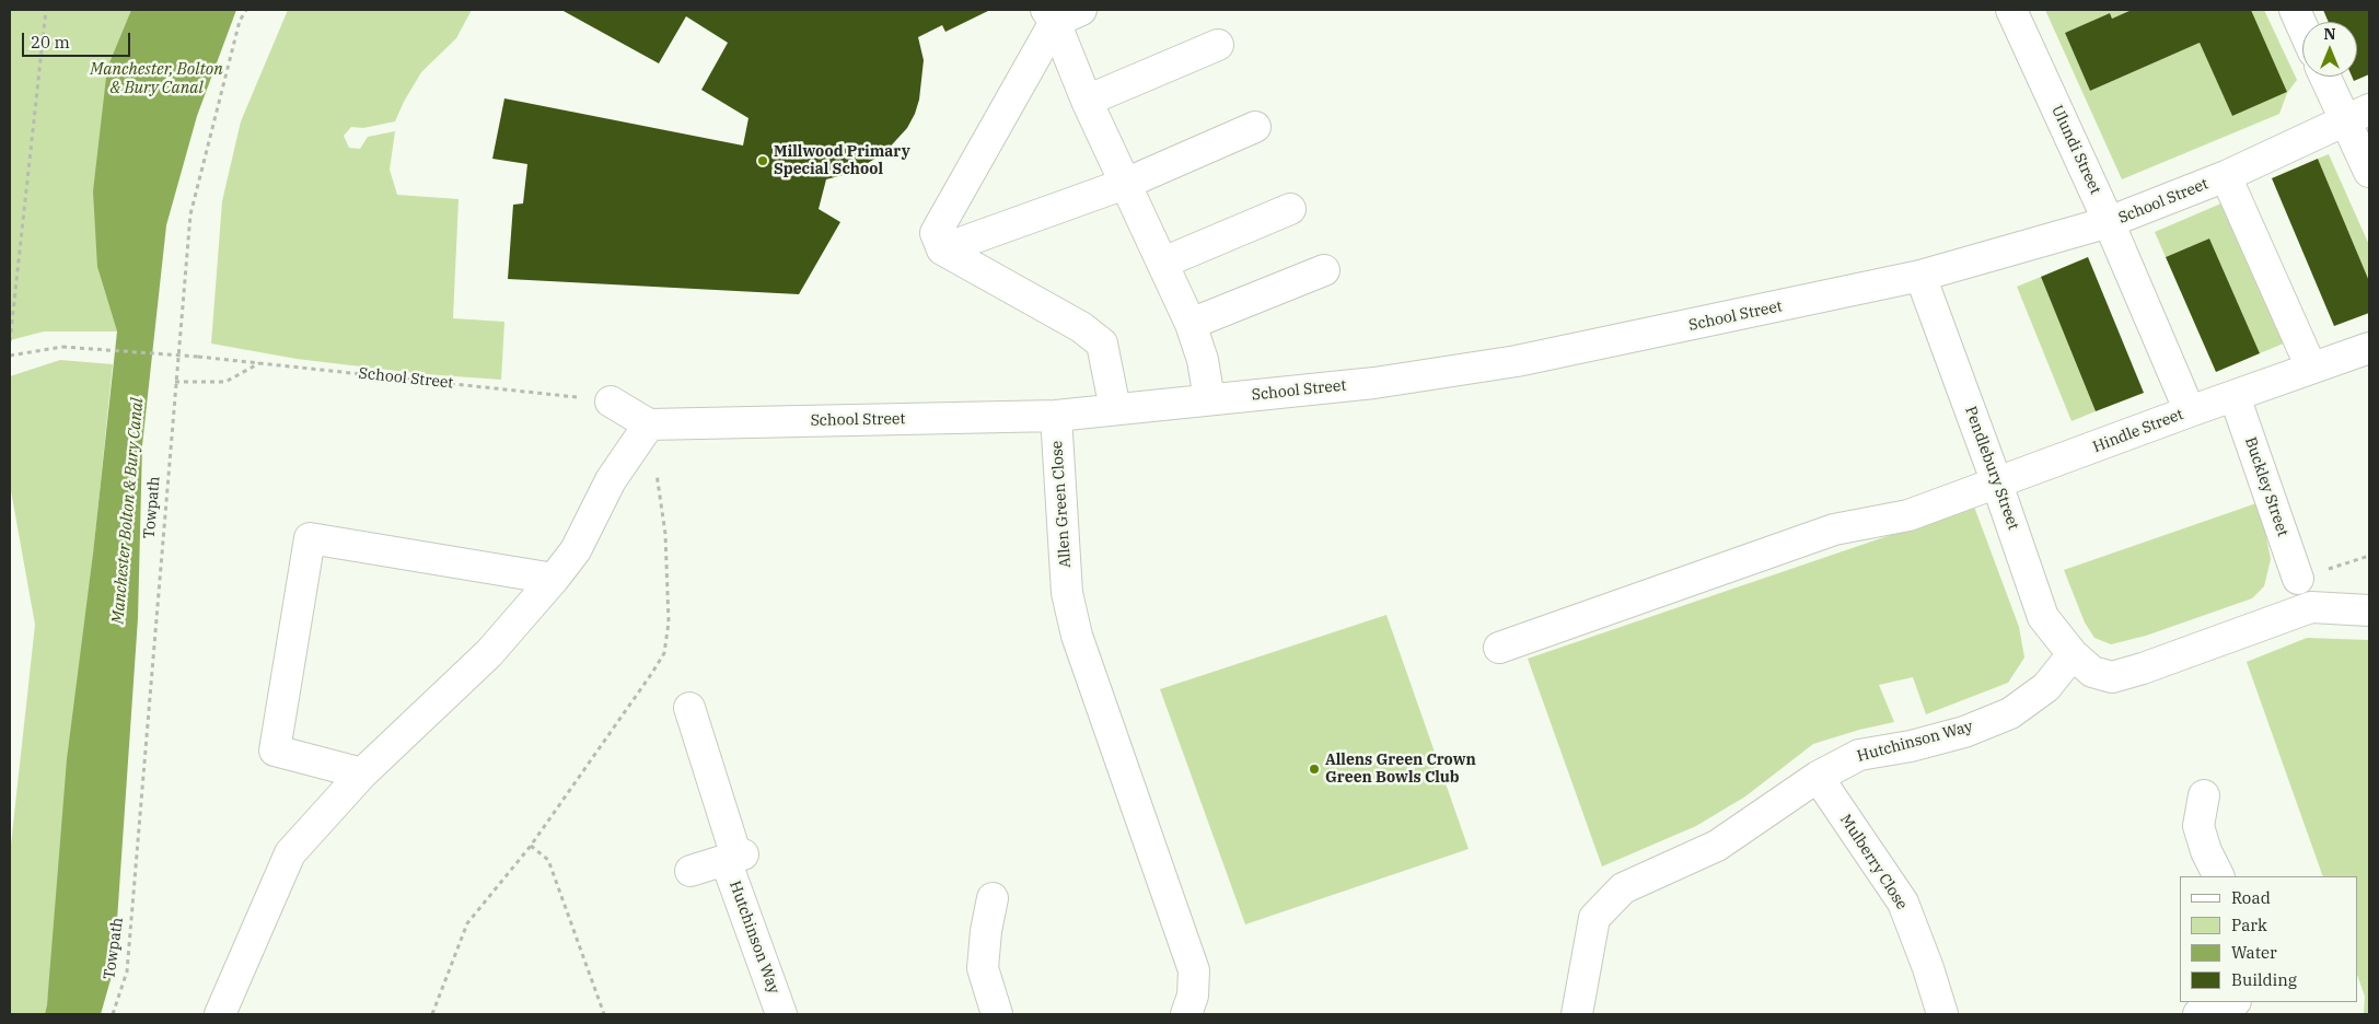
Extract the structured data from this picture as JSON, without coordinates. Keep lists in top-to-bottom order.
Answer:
{
  "streets": {
    "street": [
      "Ulundi Street",
      "School Street",
      "Hindle Street",
      "Pendlebury Street",
      "Buckley Street",
      "Allen Green Close",
      "Hutchinson Way",
      "Mulberry Close"
    ],
    "path": ["Towpath"]
  },
  "crossings": [
    ["Ulundi Street", "School Street"],
    ["Ulundi Street", "Hindle Street"],
    ["School Street", "Pendlebury Street"],
    ["School Street", "Allen Green Close"],
    ["Hindle Street", "Pendlebury Street"],
    ["Hindle Street", "Buckley Street"],
    ["Pendlebury Street", "Hutchinson Way"],
    ["Hutchinson Way", "Mulberry Close"]
  ],
  "water": ["Manchester, Bolton & Bury Canal", "Manchester Bolton & Bury Canal"],
  "places": ["Millwood Primary Special School", "Allens Green Crown Green Bowls Club"],
  "legend": [
    "Road",
    "Park",
    "Water",
    "Building"
  ],
  "scale_bar": "20 m",
  "north": "top"
}
